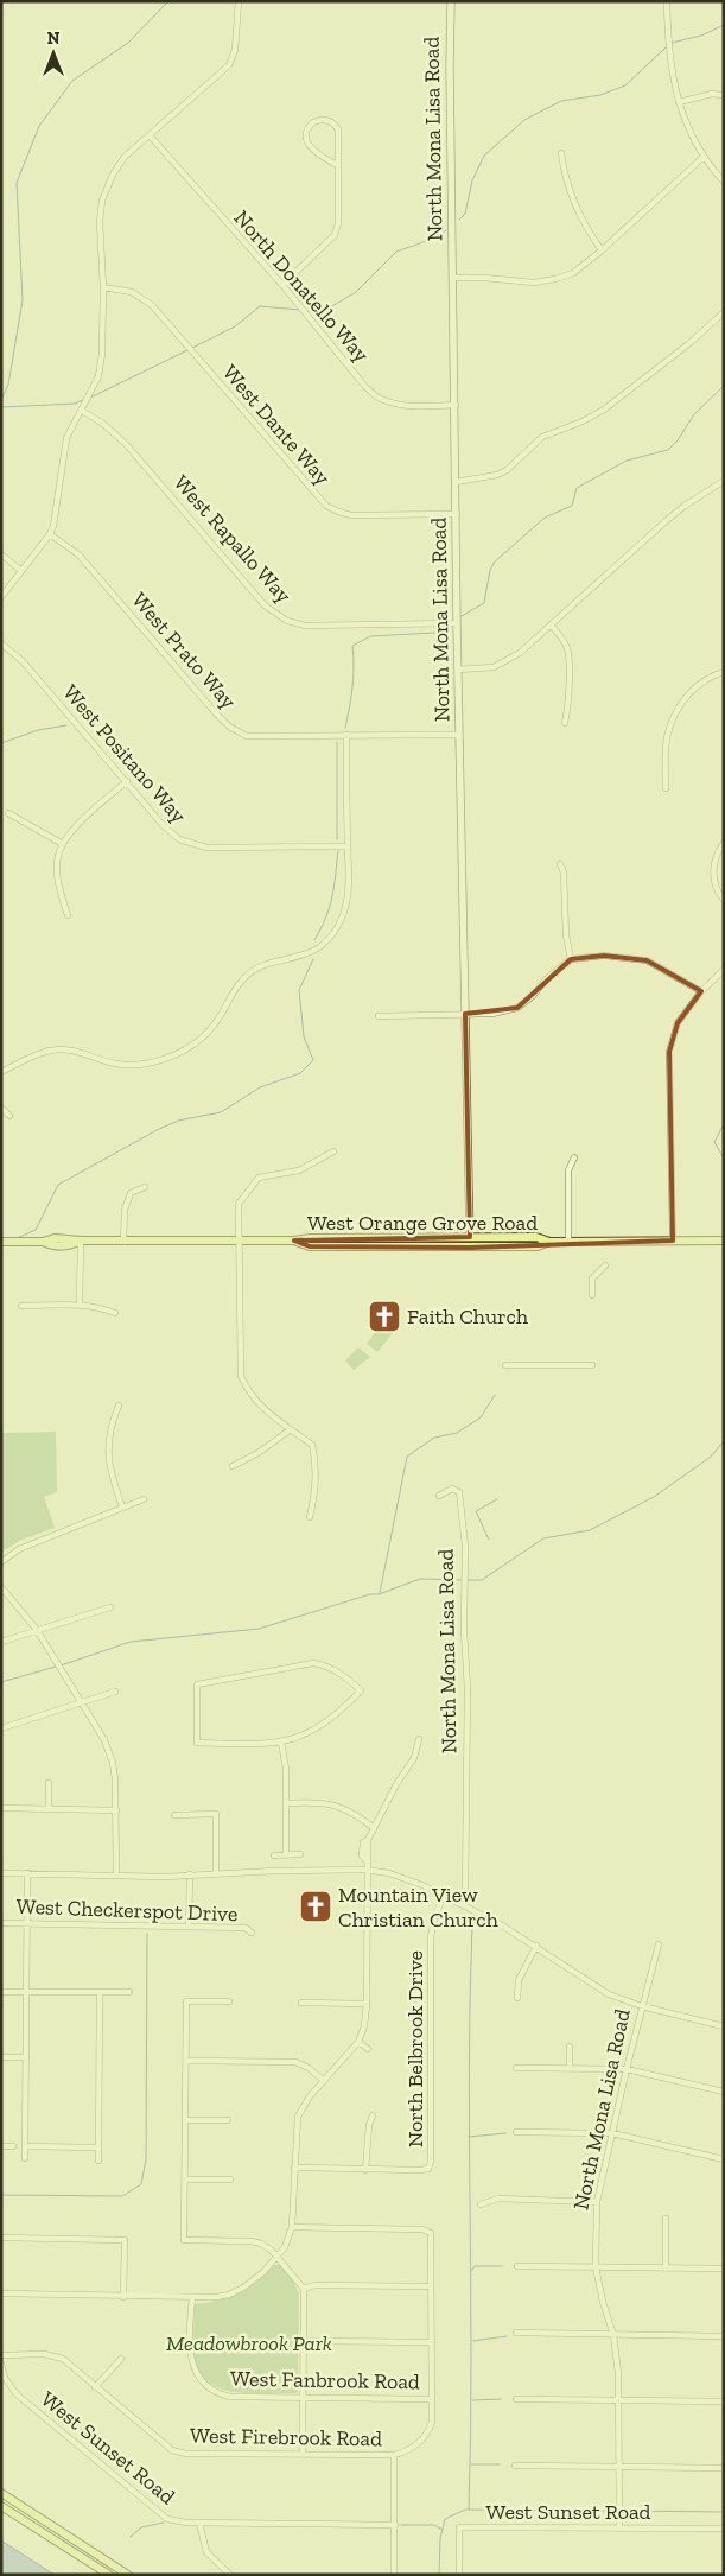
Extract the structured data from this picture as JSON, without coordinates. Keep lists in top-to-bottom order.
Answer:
{
  "streets": {
    "main road": ["West Orange Grove Road"],
    "street": [
      "North Mona Lisa Road",
      "North Donatello Way",
      "West Dante Way",
      "West Rapallo Way",
      "West Prato Way",
      "West Positano Way",
      "West Checkerspot Drive",
      "North Belbrook Drive",
      "West Fanbrook Road",
      "West Firebrook Road",
      "West Sunset Road"
    ]
  },
  "crossings": [
    ["North Mona Lisa Road", "North Donatello Way"],
    ["North Mona Lisa Road", "West Dante Way"],
    ["North Mona Lisa Road", "West Rapallo Way"],
    ["North Mona Lisa Road", "West Prato Way"],
    ["North Mona Lisa Road", "West Orange Grove Road"],
    ["North Mona Lisa Road", "West Sunset Road"],
    ["West Fanbrook Road", "West Firebrook Road"]
  ],
  "parks": ["Meadowbrook Park"],
  "places": {
    "church": ["Faith Church", "Mountain View Christian Church"]
  },
  "north": "top"
}
